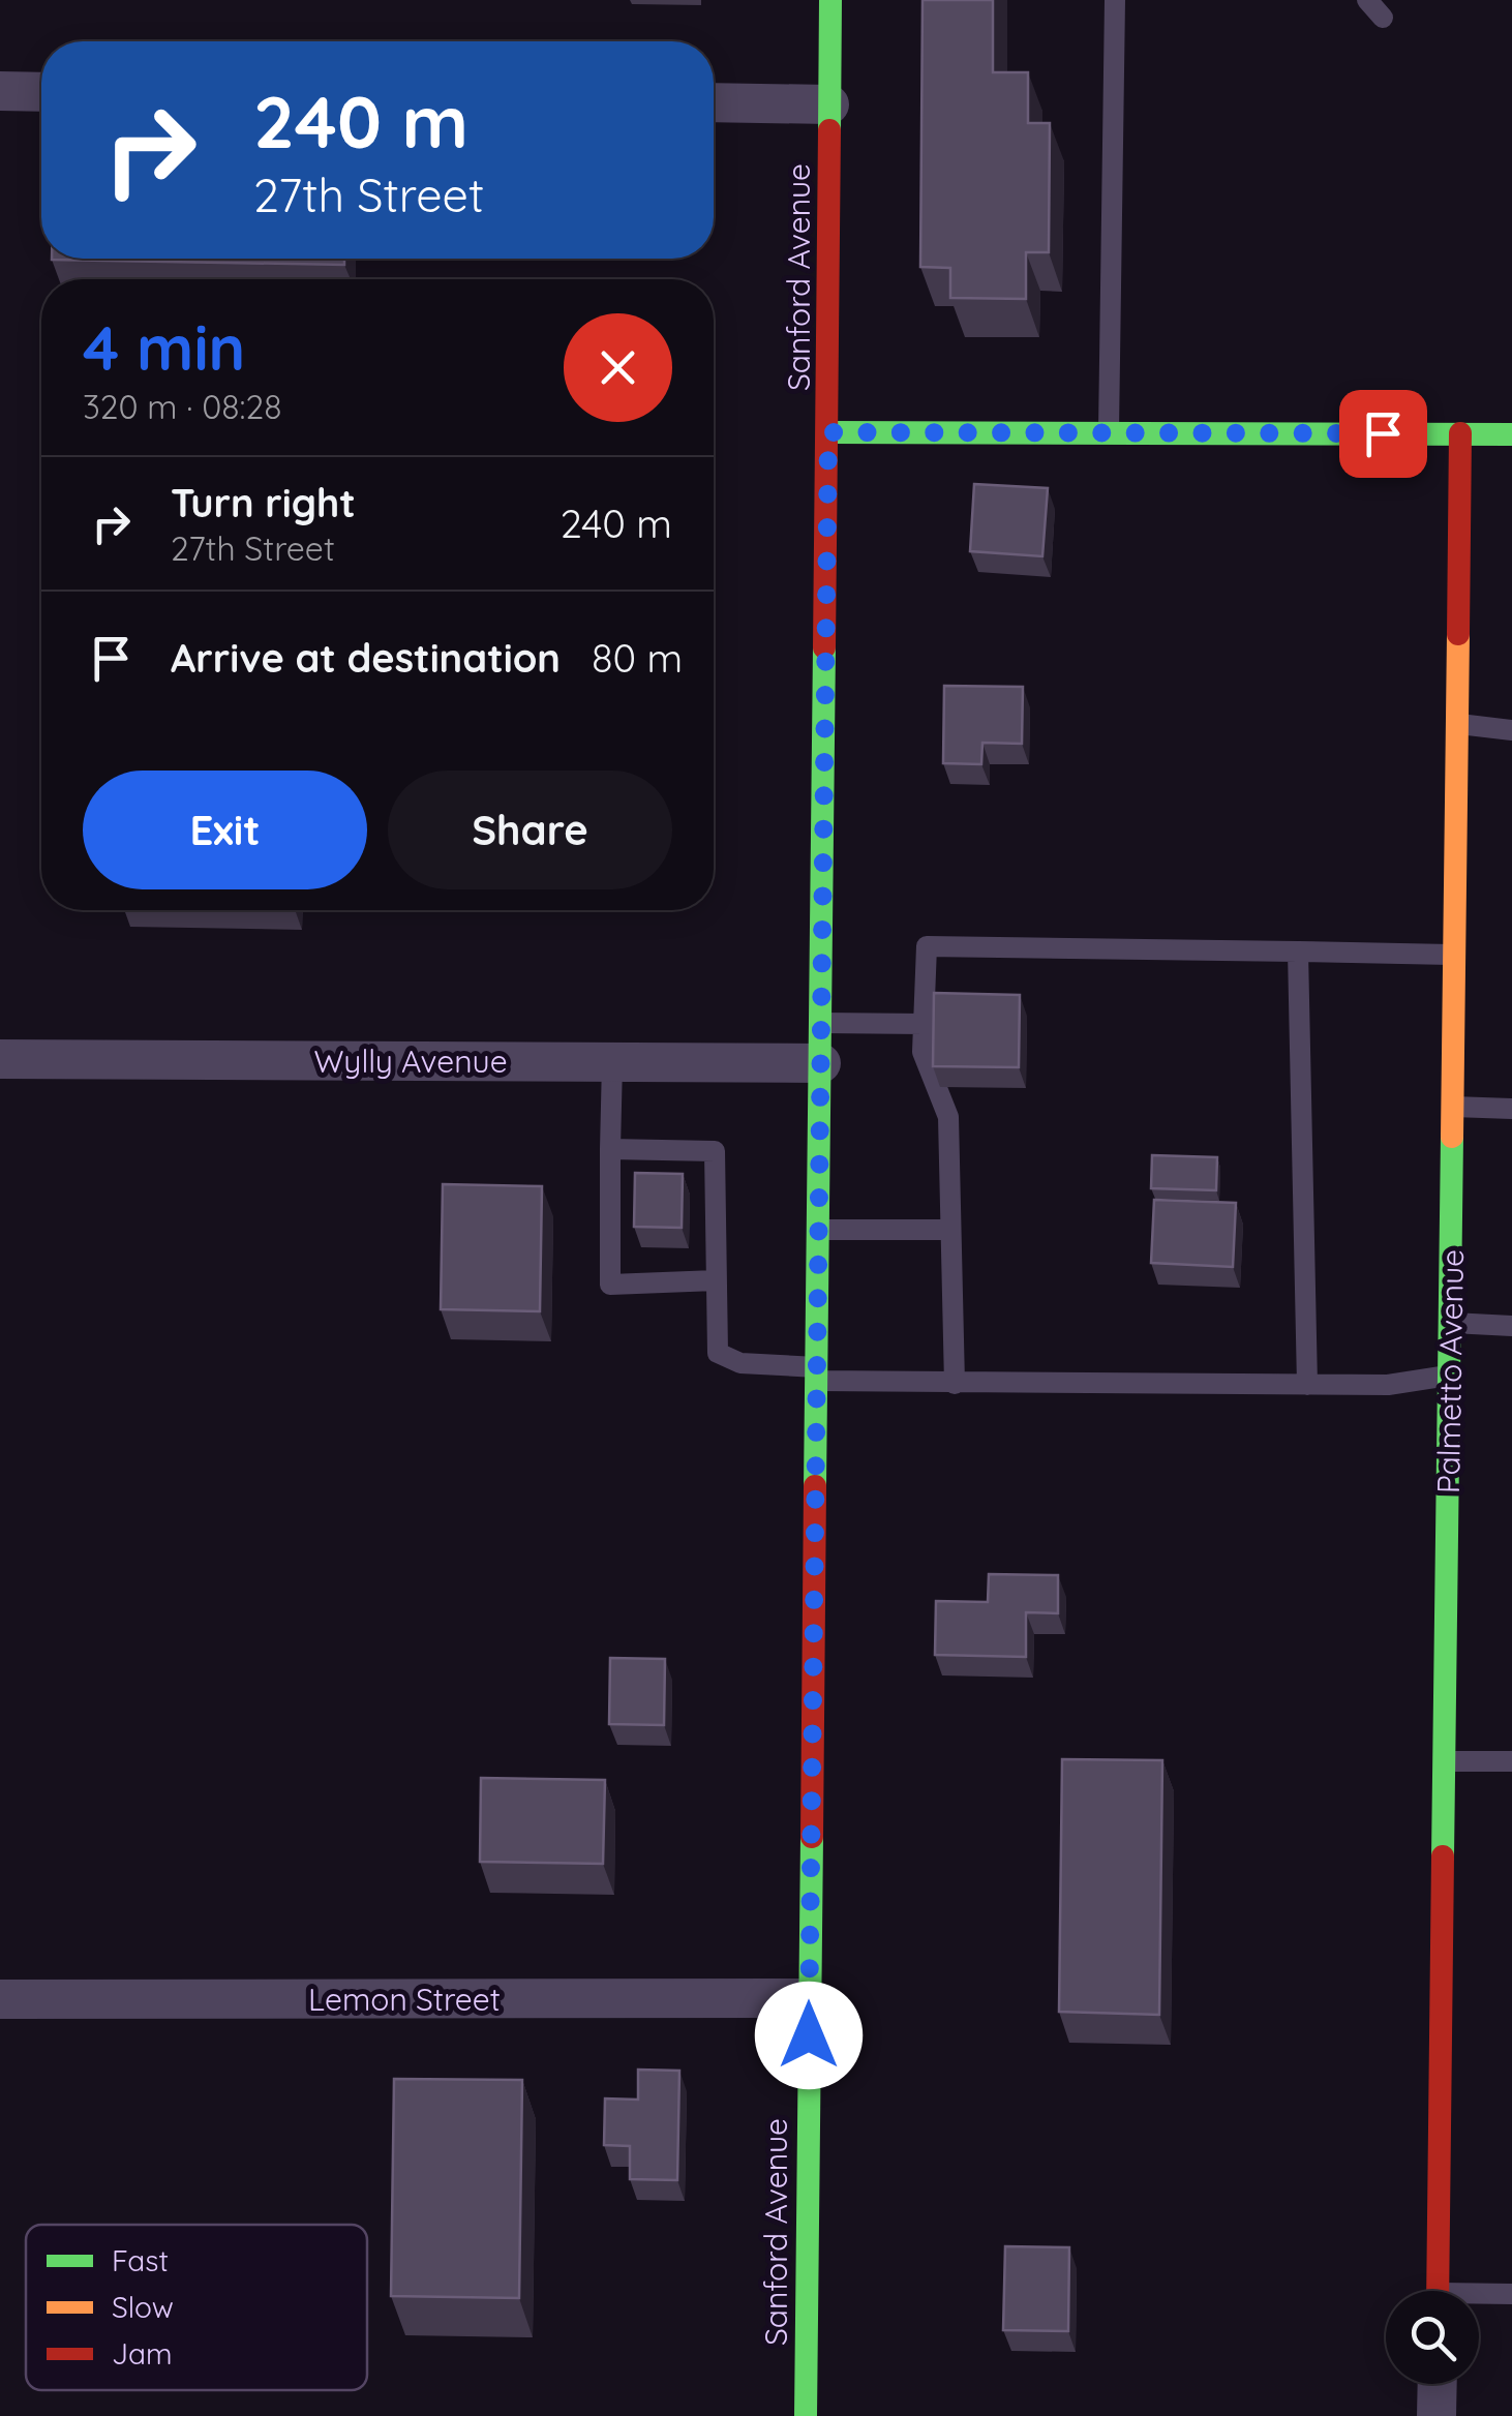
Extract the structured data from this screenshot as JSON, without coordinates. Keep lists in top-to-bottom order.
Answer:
{
  "streets": {
    "main road": ["Sanford Avenue", "Palmetto Avenue"],
    "street": ["Wylly Avenue", "Lemon Street"]
  },
  "crossings": [
    ["Sanford Avenue", "Wylly Avenue"],
    ["Sanford Avenue", "Lemon Street"]
  ],
  "legend": ["Fast", "Slow", "Jam"],
  "page": {
    "turn": ["240 m", "27th Street"],
    "heading": ["4 min", "320 m · 08:28"],
    "list": [
      {
        "name": "Turn right",
        "note": "27th Street",
        "value": "240 m"
      },
      {
        "name": "Arrive at destination",
        "value": "80 m"
      }
    ],
    "buttons": ["Exit", "Share"]
  }
}
